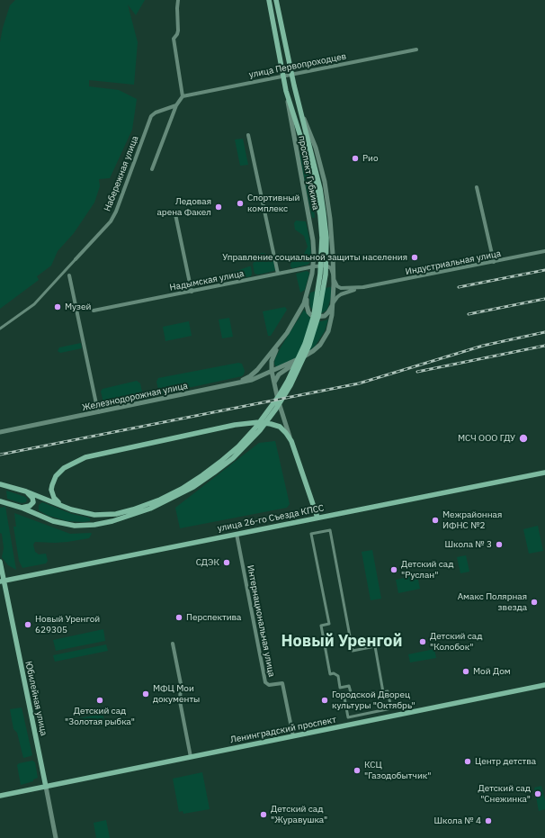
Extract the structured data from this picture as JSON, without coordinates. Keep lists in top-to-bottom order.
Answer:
{
  "streets": {
    "main road": [
      "проспект Губкина",
      "улица 26-го Съезда КПСС",
      "Юбилейная улица",
      "Ленинградский проспект"
    ],
    "street": [
      "улица Первопроходцев",
      "Набережная улица",
      "Индустриальная улица",
      "Надымская улица",
      "Железнодорожная улица",
      "Интернациональная улица"
    ]
  },
  "crossings": [
    ["улица Первопроходцев", "проспект Губкина"],
    ["проспект Губкина", "Индустриальная улица"],
    ["проспект Губкина", "Надымская улица"],
    ["проспект Губкина", "Железнодорожная улица"],
    ["Индустриальная улица", "Надымская улица"],
    ["улица 26-го Съезда КПСС", "Интернациональная улица"],
    ["улица 26-го Съезда КПСС", "Юбилейная улица"],
    ["Интернациональная улица", "Ленинградский проспект"],
    ["Юбилейная улица", "Ленинградский проспект"]
  ],
  "districts": ["Новый Уренгой"],
  "places": [
    "Рио",
    "Спортивный комплекс",
    "Ледовая арена Факел",
    "Управление социальной защиты населения",
    "Музей",
    "МСЧ ООО ГДУ",
    "Межрайонная ИФНС №2",
    "Школа № 3",
    "СДЭК",
    "Детский сад \"Руслан\"",
    "Амакс Полярная звезда",
    "Перспектива",
    "Новый Уренгой 629305",
    "Детский сад \"Колобок\"",
    "Мой Дом",
    "МФЦ Мои документы",
    "Детский сад \"Золотая рыбка\"",
    "Городской Дворец культуры \"Октябрь\"",
    "Центр детства",
    "КСЦ \"Газодобытчик\"",
    "Детский сад \"Снежинка\"",
    "Детский сад \"Журавушка\"",
    "Школа № 4"
  ]
}
